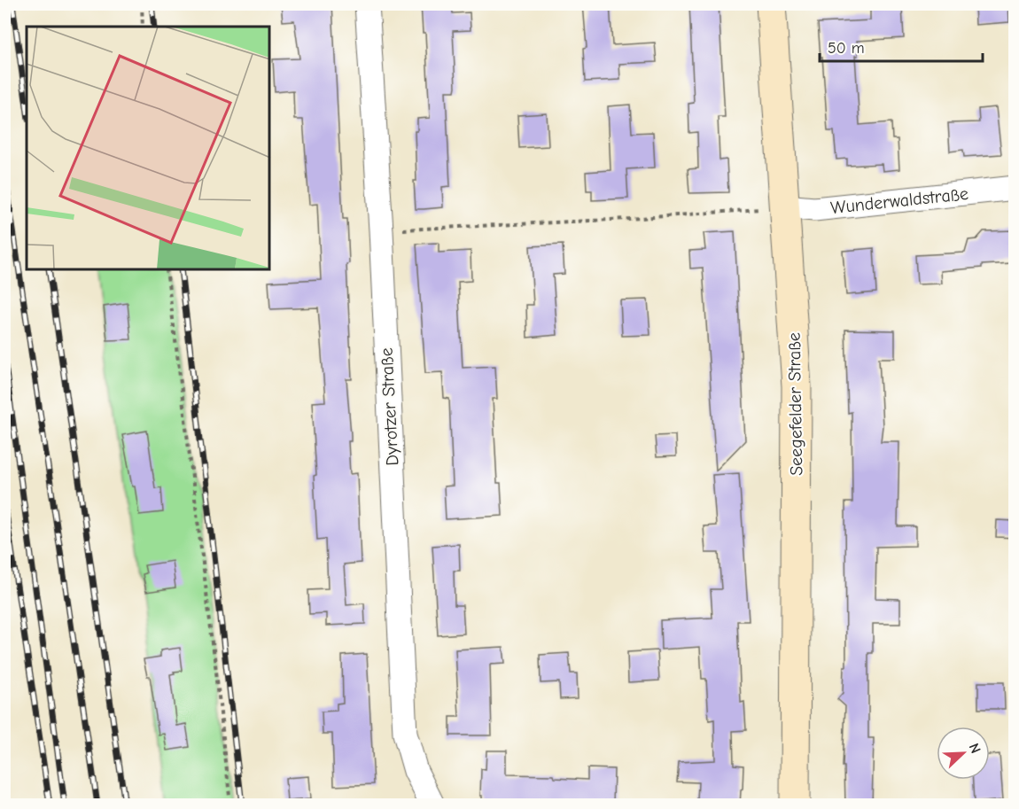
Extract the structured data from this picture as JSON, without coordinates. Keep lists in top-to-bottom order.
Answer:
{
  "streets": {
    "street": ["Wunderwaldstraße", "Seegefelder Straße", "Dyrotzer Straße"]
  },
  "crossings": [
    ["Wunderwaldstraße", "Seegefelder Straße"]
  ],
  "scale_bar": "50 m",
  "north": "top right"
}
